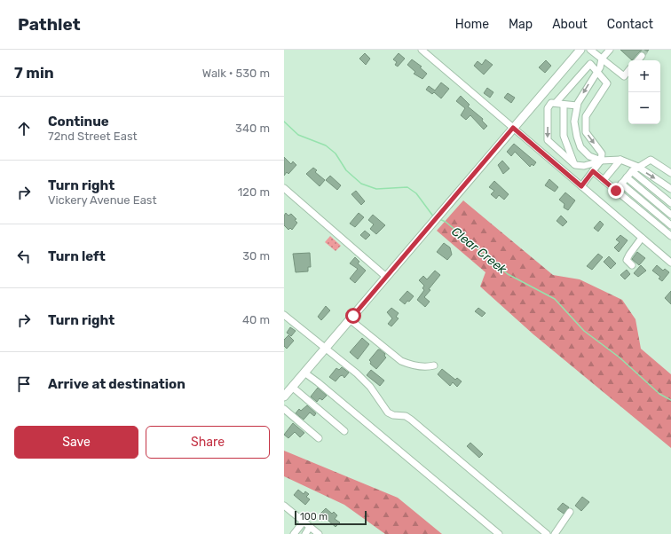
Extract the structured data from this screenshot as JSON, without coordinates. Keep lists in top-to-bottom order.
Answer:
{
  "water": ["Clear Creek"],
  "scale_bar": "100 m",
  "page": {
    "header": "Pathlet",
    "nav": [
      "Home",
      "Map",
      "About",
      "Contact"
    ],
    "heading": ["7 min", "Walk · 530 m"],
    "map_buttons": ["+", "−"],
    "list": [
      ["Continue", "72nd Street East", "340 m"],
      ["Turn right", "Vickery Avenue East", "120 m"],
      ["Turn left", "30 m"],
      ["Turn right", "40 m"],
      "Arrive at destination"
    ],
    "buttons": ["Save", "Share"],
    "scale": "100 m"
  }
}
